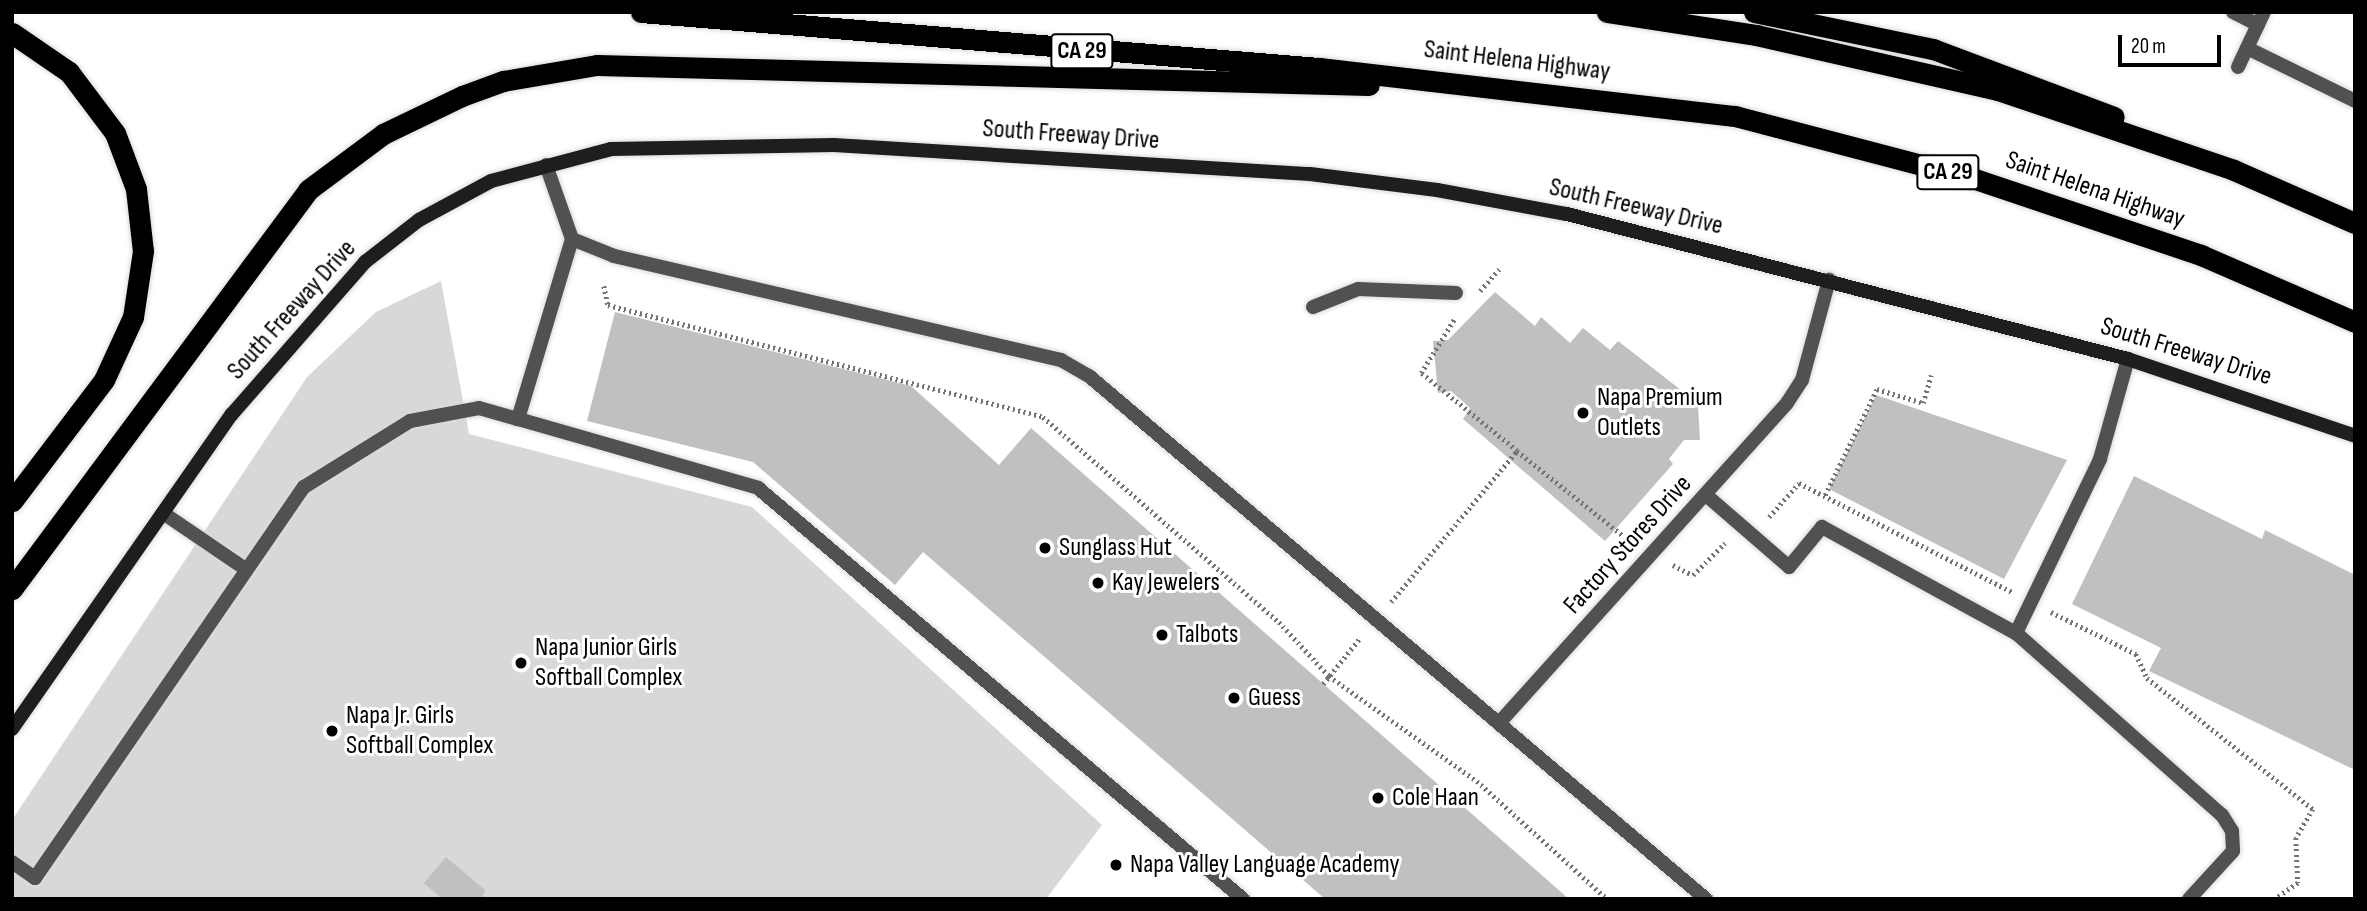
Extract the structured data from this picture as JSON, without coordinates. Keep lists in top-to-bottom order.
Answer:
{
  "streets": {
    "highway": ["CA 29", "Saint Helena Highway"],
    "street": ["South Freeway Drive", "Factory Stores Drive"]
  },
  "crossings": [
    ["South Freeway Drive", "Factory Stores Drive"]
  ],
  "places": [
    "Napa Premium Outlets",
    "Sunglass Hut",
    "Kay Jewelers",
    "Talbots",
    "Napa Junior Girls Softball Complex",
    "Guess",
    "Napa Jr. Girls Softball Complex",
    "Cole Haan",
    "Napa Valley Language Academy"
  ],
  "scale_bar": "20 m"
}
